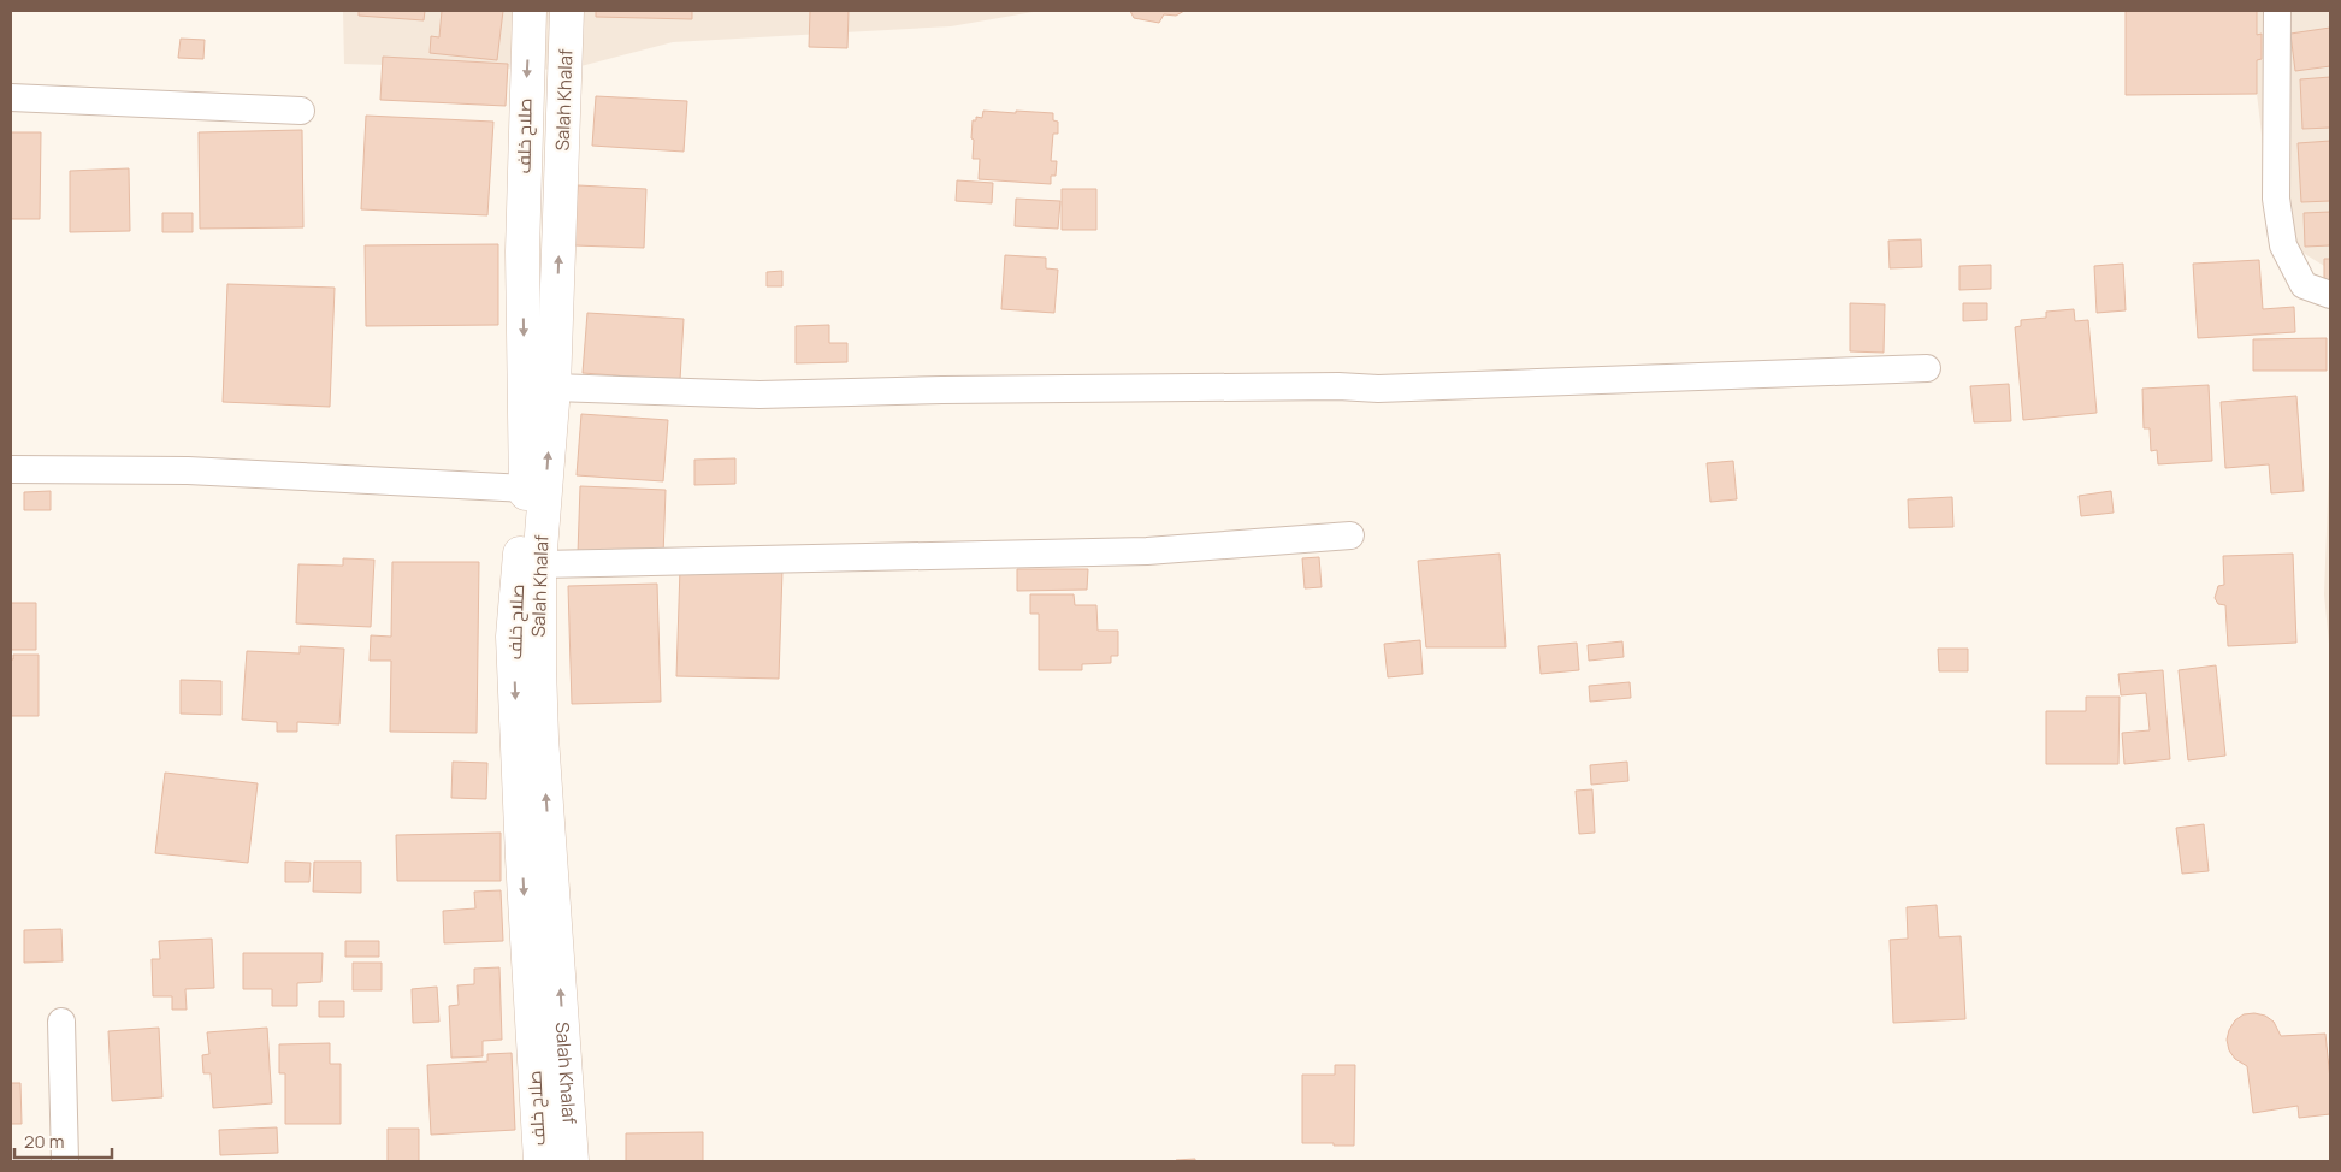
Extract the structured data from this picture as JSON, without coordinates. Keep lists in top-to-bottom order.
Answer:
{
  "streets": {
    "main road": ["Salah Khalaf", "صلاح خلف"]
  },
  "one_way": ["Salah Khalaf", "صلاح خلف"],
  "scale_bar": "20 m"
}
